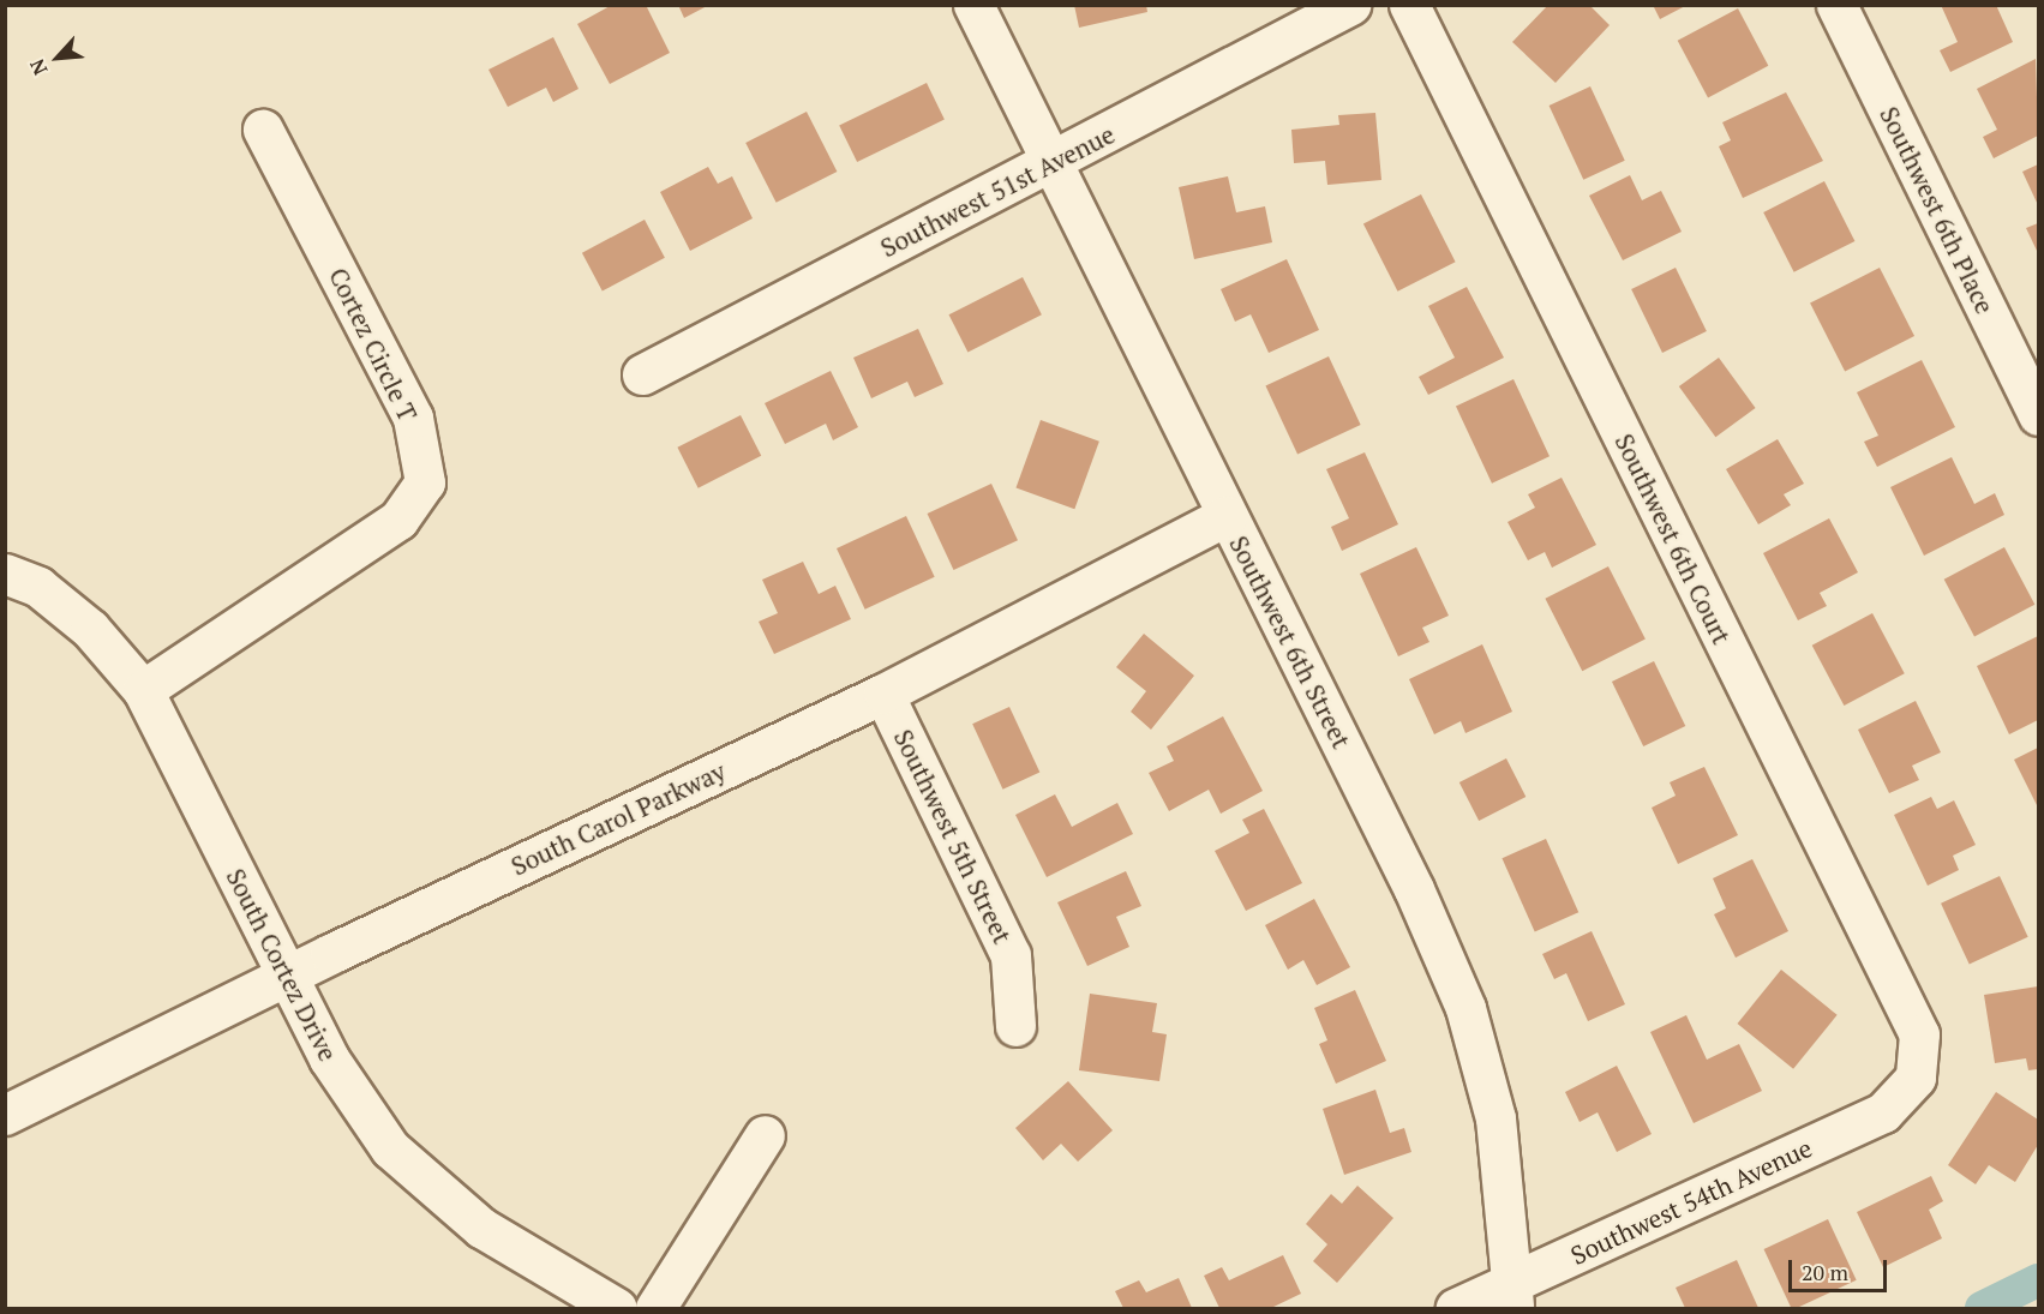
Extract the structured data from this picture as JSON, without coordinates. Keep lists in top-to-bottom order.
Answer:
{
  "streets": {
    "street": [
      "Southwest 51st Avenue",
      "Southwest 6th Place",
      "Cortez Circle T",
      "Southwest 6th Court",
      "Southwest 6th Street",
      "South Carol Parkway",
      "Southwest 5th Street",
      "South Cortez Drive",
      "Southwest 54th Avenue"
    ]
  },
  "crossings": [
    ["Southwest 51st Avenue", "Southwest 6th Street"],
    ["Cortez Circle T", "South Cortez Drive"],
    ["Southwest 6th Court", "Southwest 54th Avenue"],
    ["Southwest 6th Street", "South Carol Parkway"],
    ["Southwest 6th Street", "Southwest 54th Avenue"],
    ["South Carol Parkway", "Southwest 5th Street"],
    ["South Carol Parkway", "South Cortez Drive"]
  ],
  "scale_bar": "20 m",
  "north": "bottom left"
}
